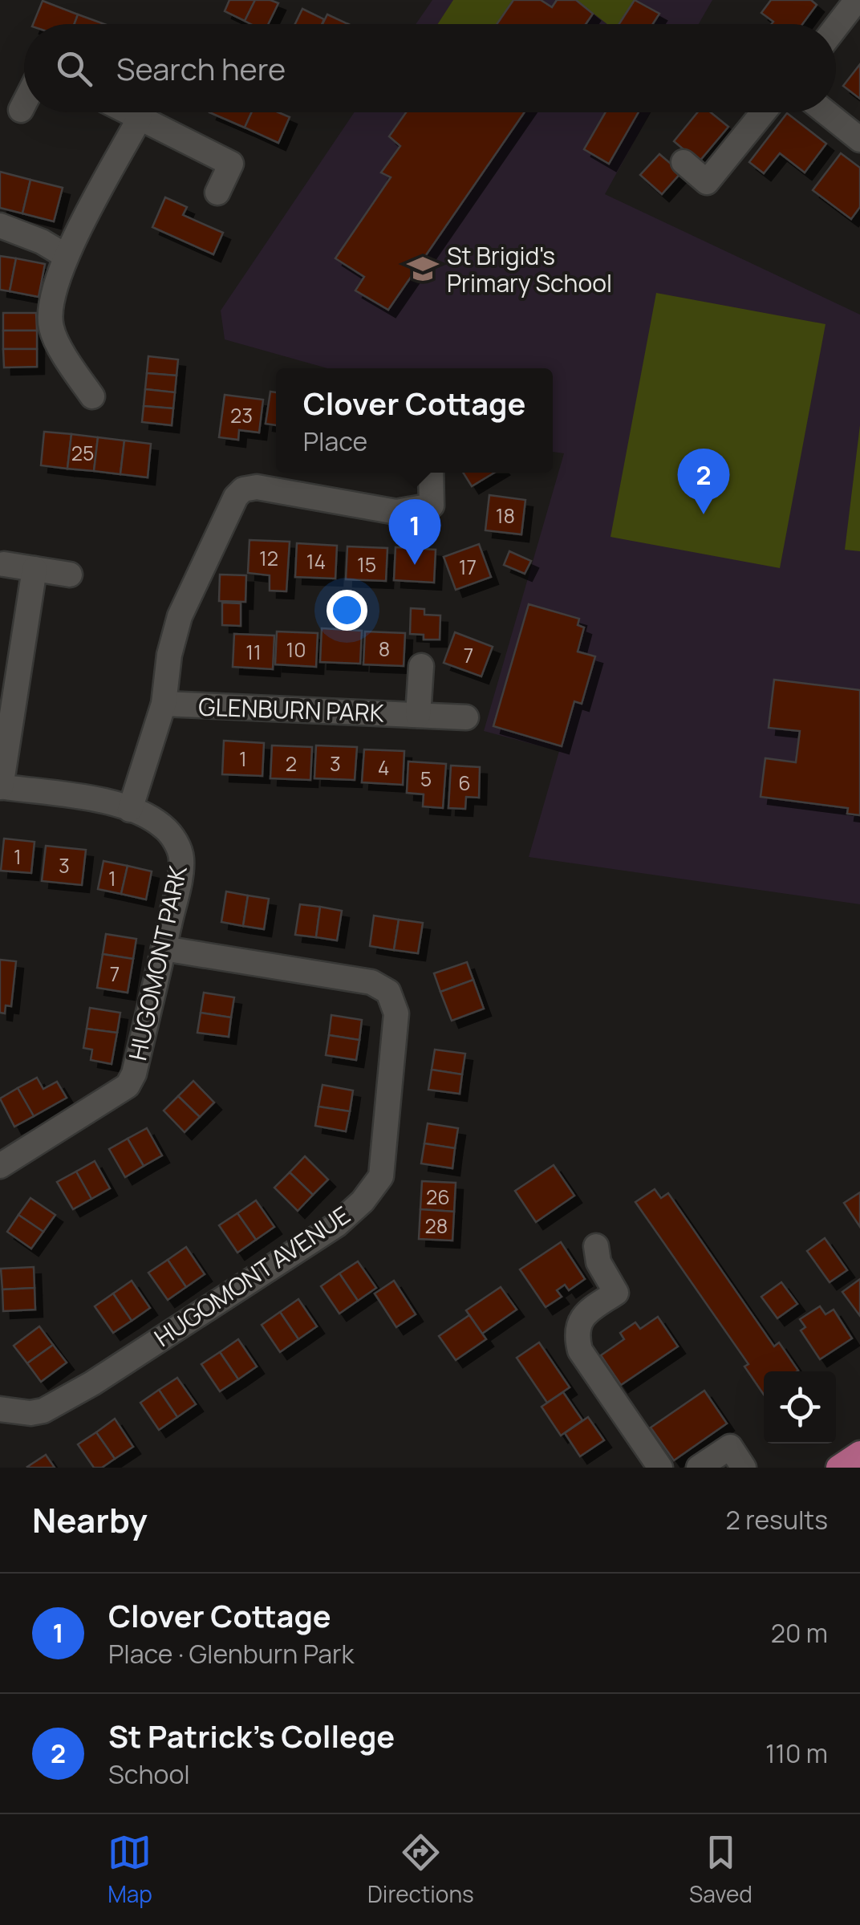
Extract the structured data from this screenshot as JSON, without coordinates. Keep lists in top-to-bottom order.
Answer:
{
  "streets": {
    "street": ["GLENBURN PARK", "HUGOMONT PARK", "HUGOMONT AVENUE"]
  },
  "crossings": [
    ["GLENBURN PARK", "HUGOMONT PARK"],
    ["HUGOMONT PARK", "HUGOMONT AVENUE"]
  ],
  "places": {
    "school or university": ["St Brigid's Primary School"]
  },
  "house_numbers": [
    "23",
    "25",
    "18",
    "12",
    "14",
    "15",
    "17",
    "8",
    "10",
    "11",
    "7",
    "1",
    "2",
    "3",
    "4",
    "5",
    "6",
    "1",
    "3",
    "1",
    "7",
    "26",
    "28"
  ],
  "page": {
    "search": "Search here",
    "popup": ["Clover Cottage", "Place"],
    "pins": ["2", "1"],
    "heading": ["Nearby", "2 results"],
    "list": [
      {
        "mark": "1",
        "name": "Clover Cottage",
        "note": "Place · Glenburn Park",
        "value": "20 m"
      },
      {
        "mark": "2",
        "name": "St Patrick's College",
        "note": "School",
        "value": "110 m"
      }
    ],
    "nav": ["Map", "Directions", "Saved"]
  }
}
